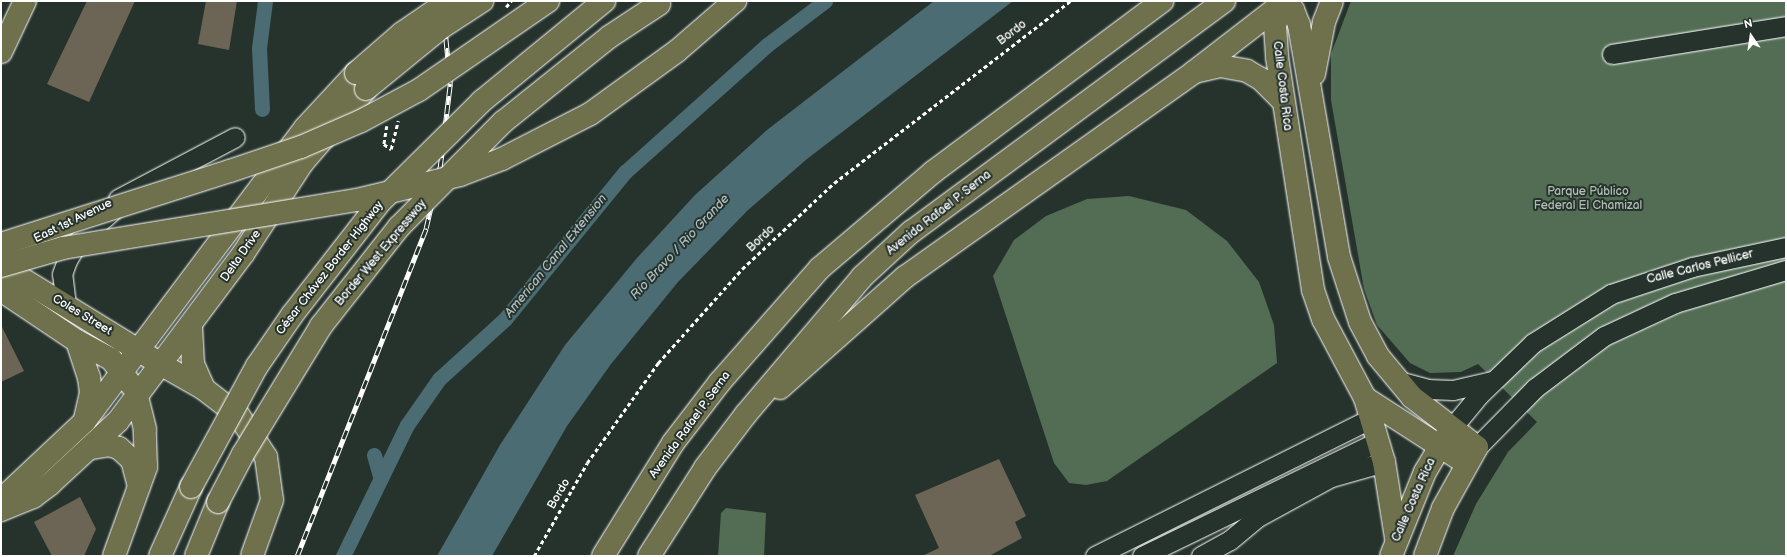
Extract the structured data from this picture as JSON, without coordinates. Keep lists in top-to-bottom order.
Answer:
{
  "streets": {
    "main road": [
      "Calle Costa Rica",
      "Avenida Rafael P. Serna",
      "Border West Expressway",
      "Delta Drive",
      "César Chávez Border Highway",
      "Coles Street"
    ],
    "street": ["East 1st Avenue", "Calle Carlos Pellicer"],
    "path": ["Bordo"]
  },
  "crossings": [
    ["Calle Costa Rica", "Calle Carlos Pellicer"],
    ["East 1st Avenue", "Coles Street"],
    ["Delta Drive", "Coles Street"]
  ],
  "water": ["Río Bravo / Rio Grande", "American Canal Extension"],
  "parks": ["Parque Público Federal El Chamizal"],
  "north": "top"
}
